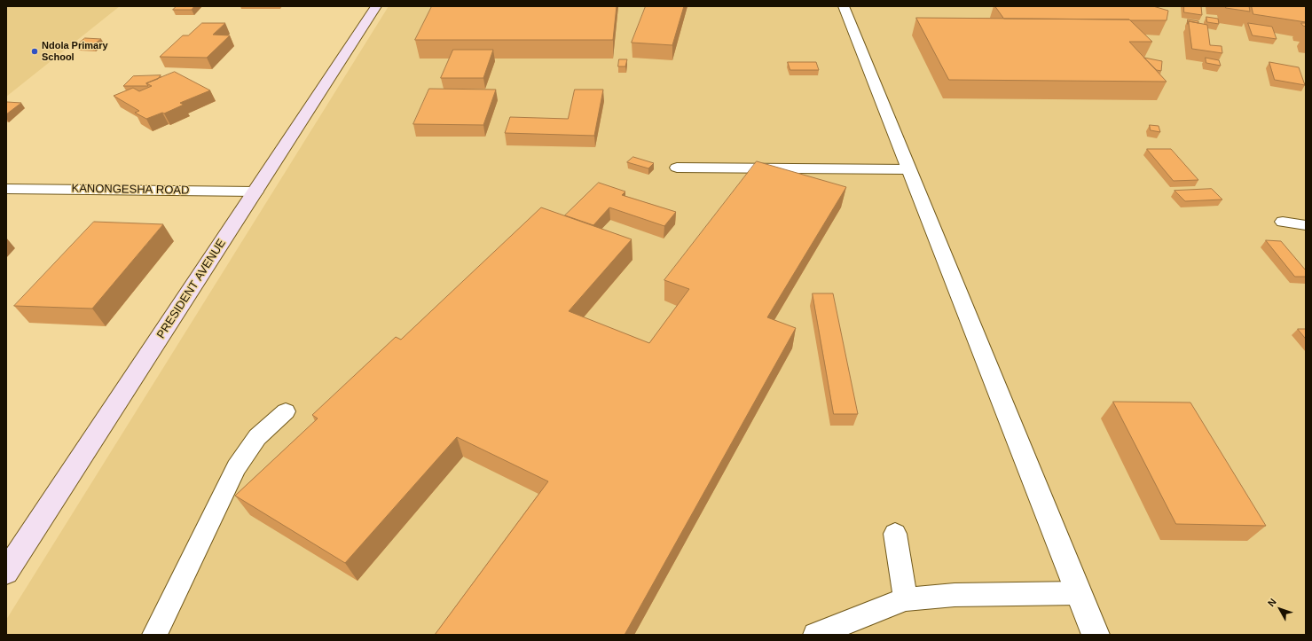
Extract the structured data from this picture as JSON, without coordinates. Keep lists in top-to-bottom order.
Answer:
{
  "streets": {
    "main road": ["PRESIDENT AVENUE"],
    "street": ["KANONGESHA ROAD"]
  },
  "crossings": [
    ["KANONGESHA ROAD", "PRESIDENT AVENUE"]
  ],
  "places": ["Ndola Primary School"],
  "north": "top left"
}
